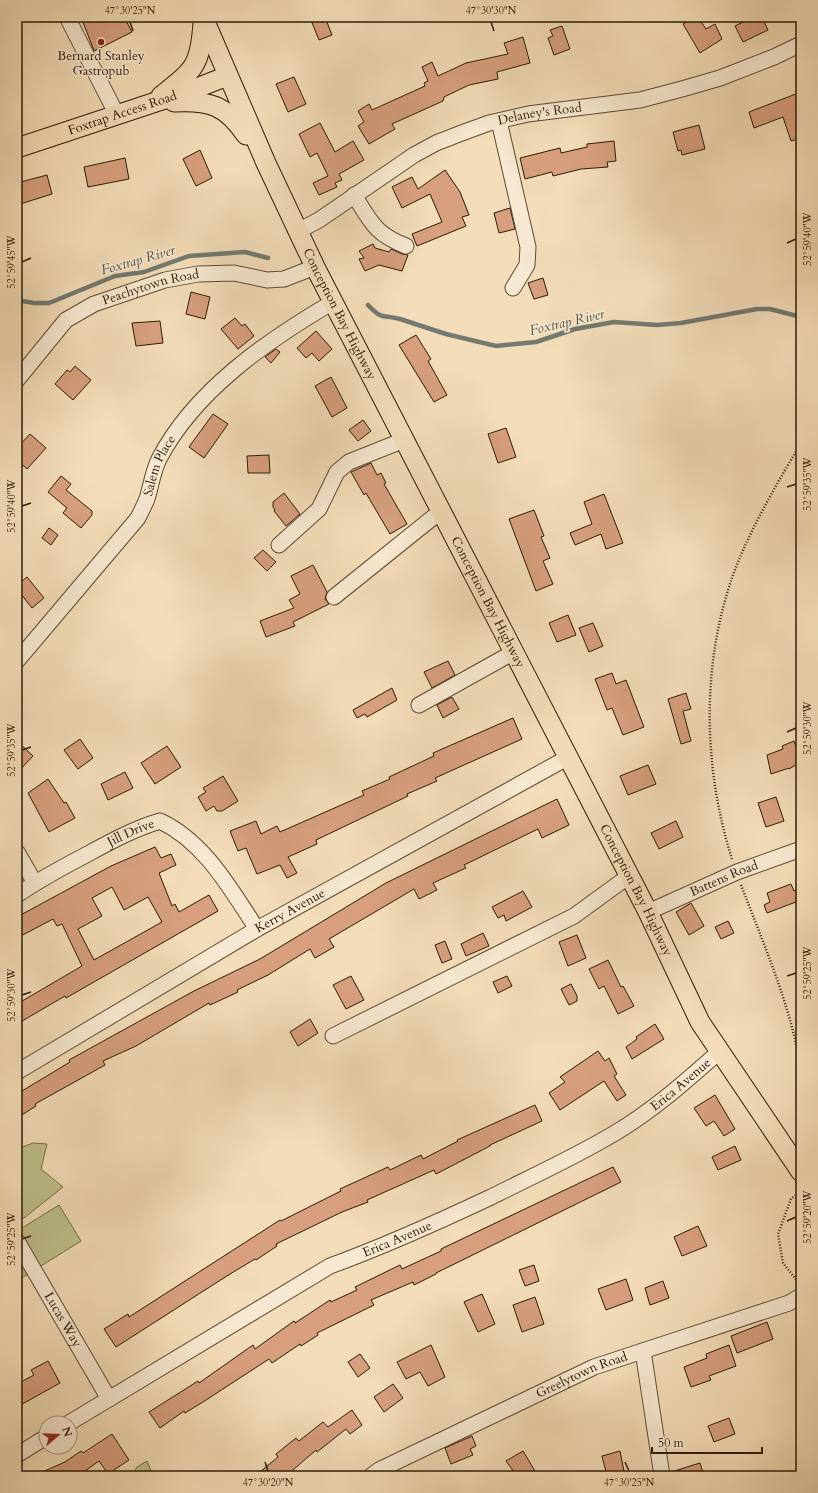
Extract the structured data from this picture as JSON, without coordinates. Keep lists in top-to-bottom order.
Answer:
{
  "streets": {
    "main road": ["Foxtrap Access Road", "Conception Bay Highway"],
    "street": [
      "Delaney's Road",
      "Peachytown Road",
      "Salem Place",
      "Jill Drive",
      "Battens Road",
      "Kerry Avenue",
      "Erica Avenue",
      "Lucas Way",
      "Greelytown Road"
    ]
  },
  "crossings": [
    ["Foxtrap Access Road", "Conception Bay Highway"],
    ["Delaney's Road", "Conception Bay Highway"],
    ["Peachytown Road", "Conception Bay Highway"],
    ["Conception Bay Highway", "Salem Place"],
    ["Conception Bay Highway", "Battens Road"],
    ["Conception Bay Highway", "Kerry Avenue"],
    ["Conception Bay Highway", "Erica Avenue"],
    ["Jill Drive", "Kerry Avenue"],
    ["Erica Avenue", "Lucas Way"]
  ],
  "water": ["Foxtrap River"],
  "places": ["Bernard Stanley Gastropub"],
  "scale_bar": "50 m",
  "north": "right",
  "coordinates": [
    "47°30'25\"N",
    "47°30'30\"N",
    "52°59'40\"W",
    "52°59'45\"W",
    "52°59'35\"W",
    "52°59'30\"W",
    "52°59'25\"W",
    "52°59'20\"W",
    "47°30'20\"N"
  ]
}
